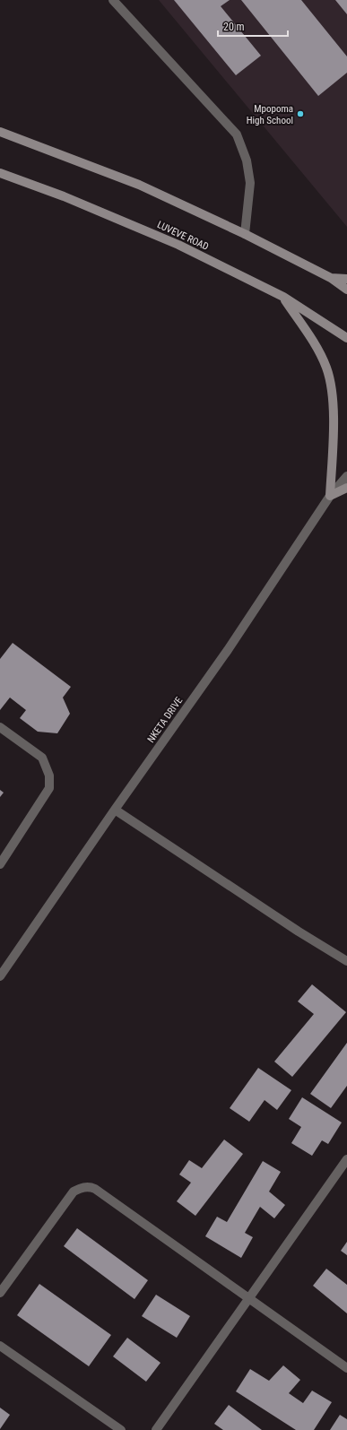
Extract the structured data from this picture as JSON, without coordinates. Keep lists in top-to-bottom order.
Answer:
{
  "streets": {
    "street": ["LUVEVE ROAD", "NKETA DRIVE"]
  },
  "places": ["Mpopoma High School"],
  "scale_bar": "20 m"
}
